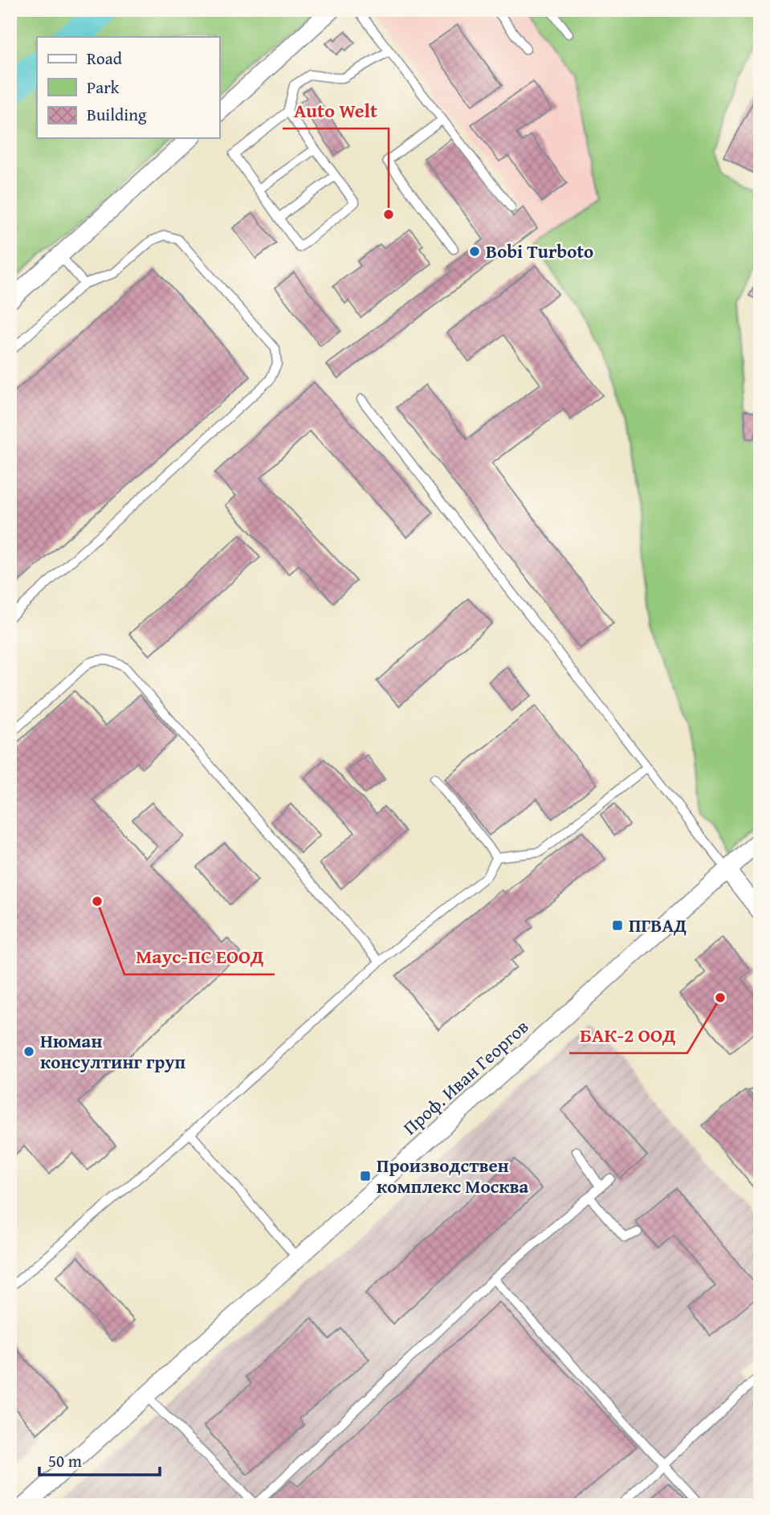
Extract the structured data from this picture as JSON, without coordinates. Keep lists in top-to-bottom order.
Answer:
{
  "streets": {
    "street": ["Проф. Иван Георгов"]
  },
  "places": {
    "other": [
      "Auto Welt",
      "Bobi Turboto",
      "Маус-ПС ЕООД",
      "БАК-2 ООД",
      "Нюман консултинг груп"
    ],
    "transit": ["ПГВАД", "Производствен комплекс Москва"]
  },
  "legend": ["Road", "Park", "Building"],
  "scale_bar": "50 m"
}
